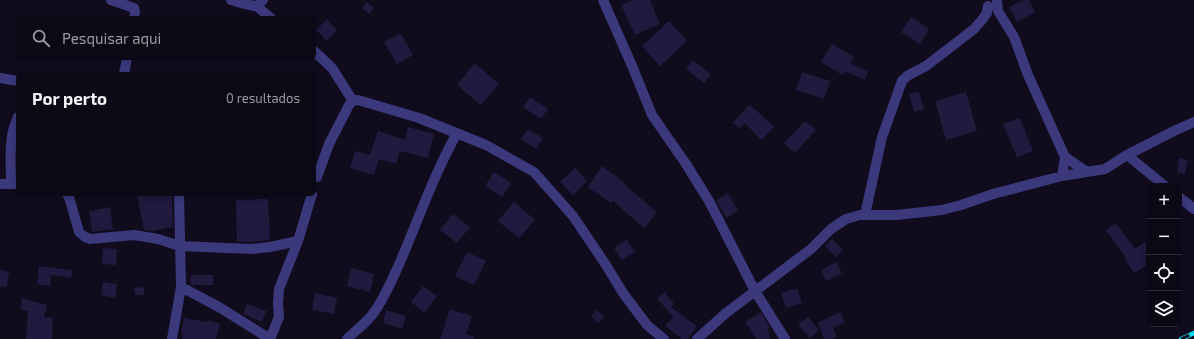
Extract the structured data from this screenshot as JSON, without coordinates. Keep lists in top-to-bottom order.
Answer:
{
  "page": {
    "search": "Pesquisar aqui",
    "heading": ["Por perto", "0 resultados"],
    "map_buttons": ["+", "−"]
  }
}
